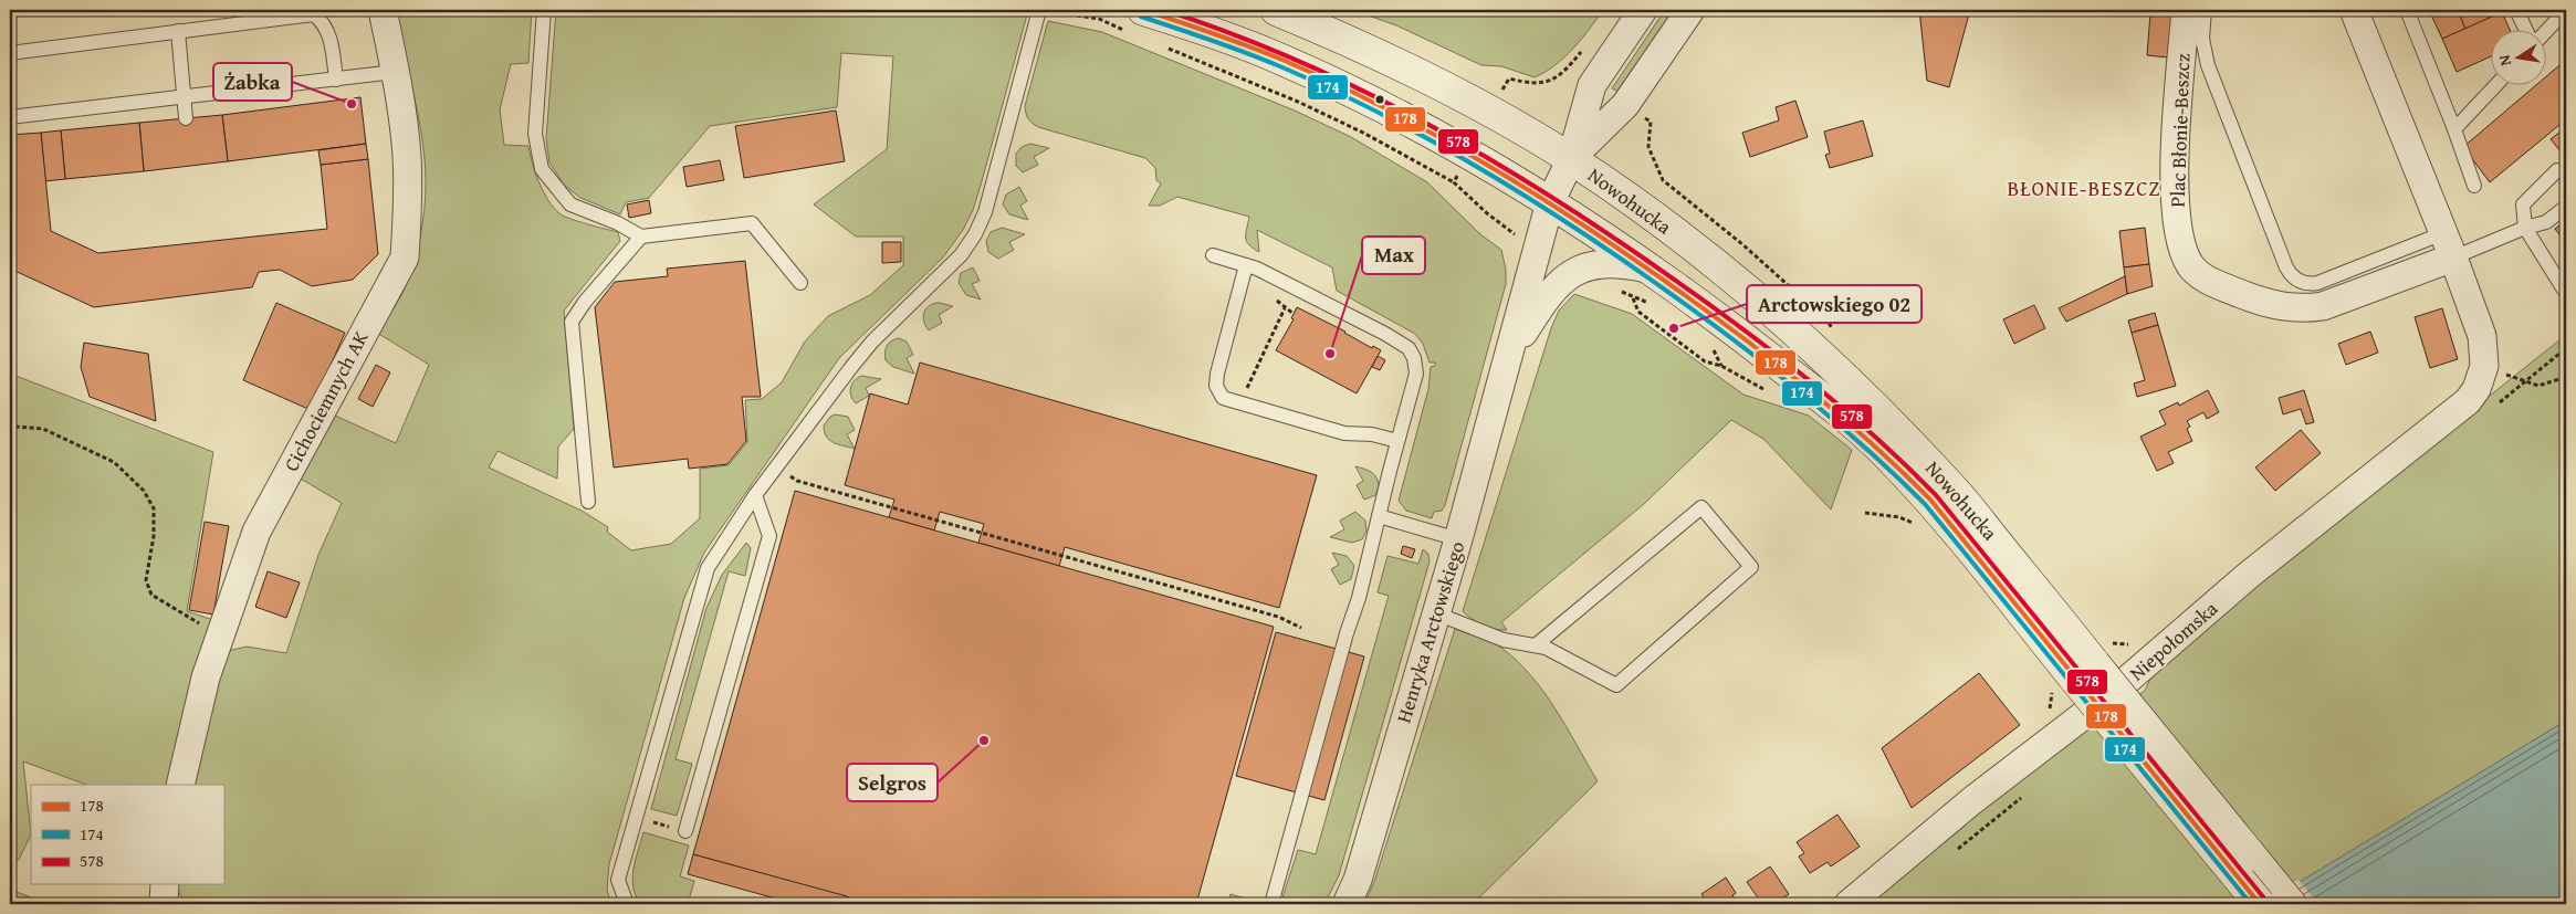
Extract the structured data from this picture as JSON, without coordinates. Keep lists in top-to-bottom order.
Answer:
{
  "streets": {
    "main road": ["Nowohucka"],
    "street": [
      "Plac Błonie-Beszcz",
      "Cichociemnych AK",
      "Henryka Arctowskiego",
      "Niepołomska"
    ]
  },
  "crossings": [
    ["Plac Błonie-Beszcz", "Niepołomska"],
    ["Nowohucka", "Henryka Arctowskiego"]
  ],
  "districts": ["BŁONIE-BESZCZ"],
  "places": [
    "Żabka",
    "Arctowskiego 02",
    "Max",
    "Selgros"
  ],
  "lines": ["transit line 178", "transit line 578", "transit line 174"],
  "legend": ["178", "174", "578"],
  "north": "left"
}
